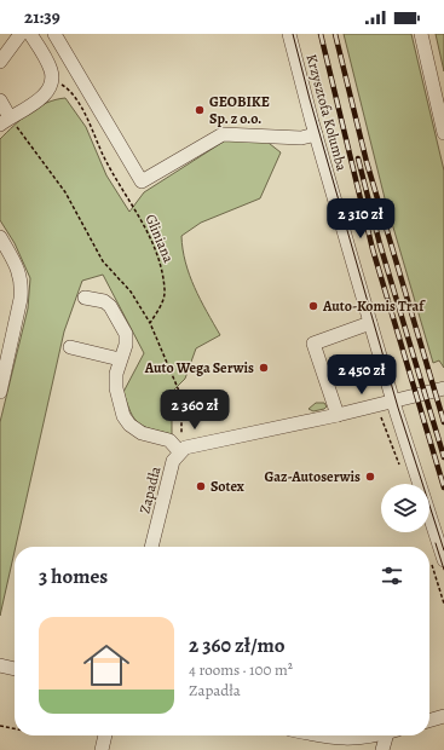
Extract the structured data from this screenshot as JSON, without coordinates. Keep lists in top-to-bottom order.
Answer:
{
  "streets": {
    "street": ["Krzysztofa Kolumba", "Zapadła"],
    "path": ["Gliniana"]
  },
  "places": [
    "GEOBIKE Sp. z o.o.",
    "Auto-Komis Traf",
    "Auto Wega Serwis",
    "Gaz-Autoserwis",
    "Sotex"
  ],
  "page": {
    "status": "21:39",
    "price": ["2 310 zł", "2 450 zł", "2 360 zł"],
    "heading": "3 homes",
    "list": [
      {
        "name": "2 360 zł/mo",
        "note": "4 rooms · 100 m² · Zapadła"
      }
    ]
  }
}
